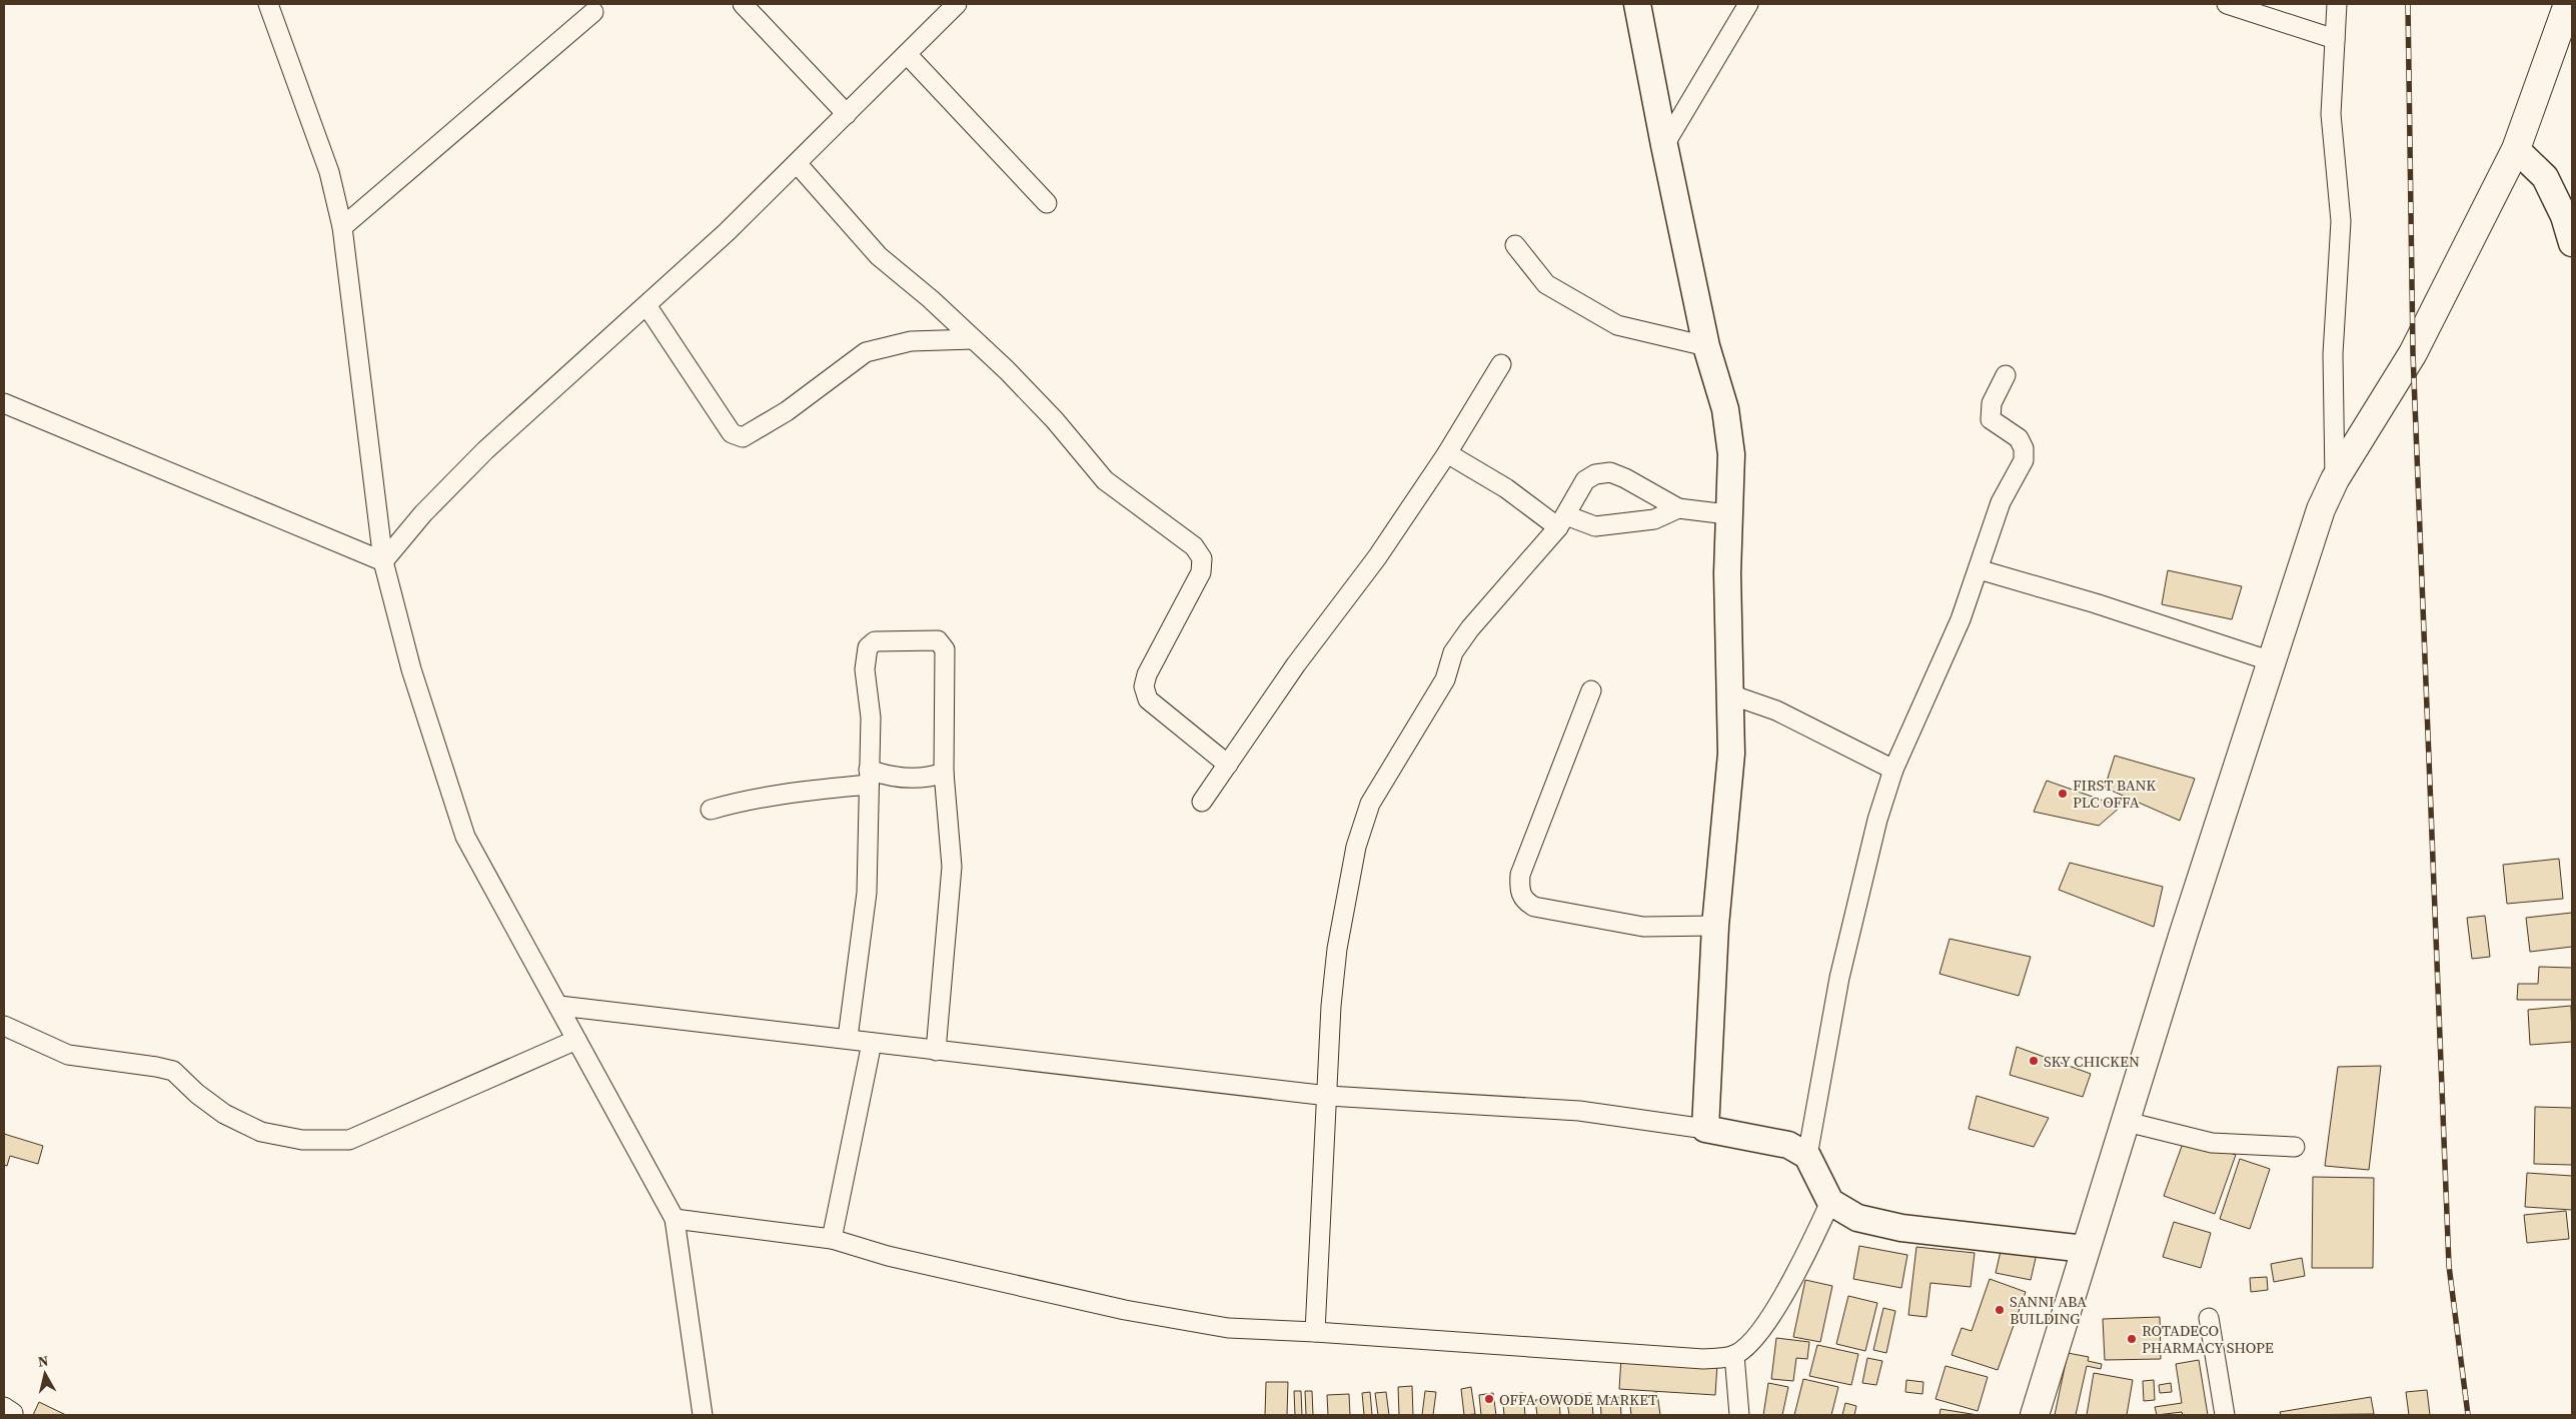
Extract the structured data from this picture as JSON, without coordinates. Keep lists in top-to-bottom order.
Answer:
{
  "places": [
    "FIRST BANK PLC OFFA",
    "SKY CHICKEN",
    "SANNI ABA BUILDING",
    "ROTADECO PHARMACY SHOPE",
    "OFFA OWODE MARKET"
  ],
  "north": "top"
}
